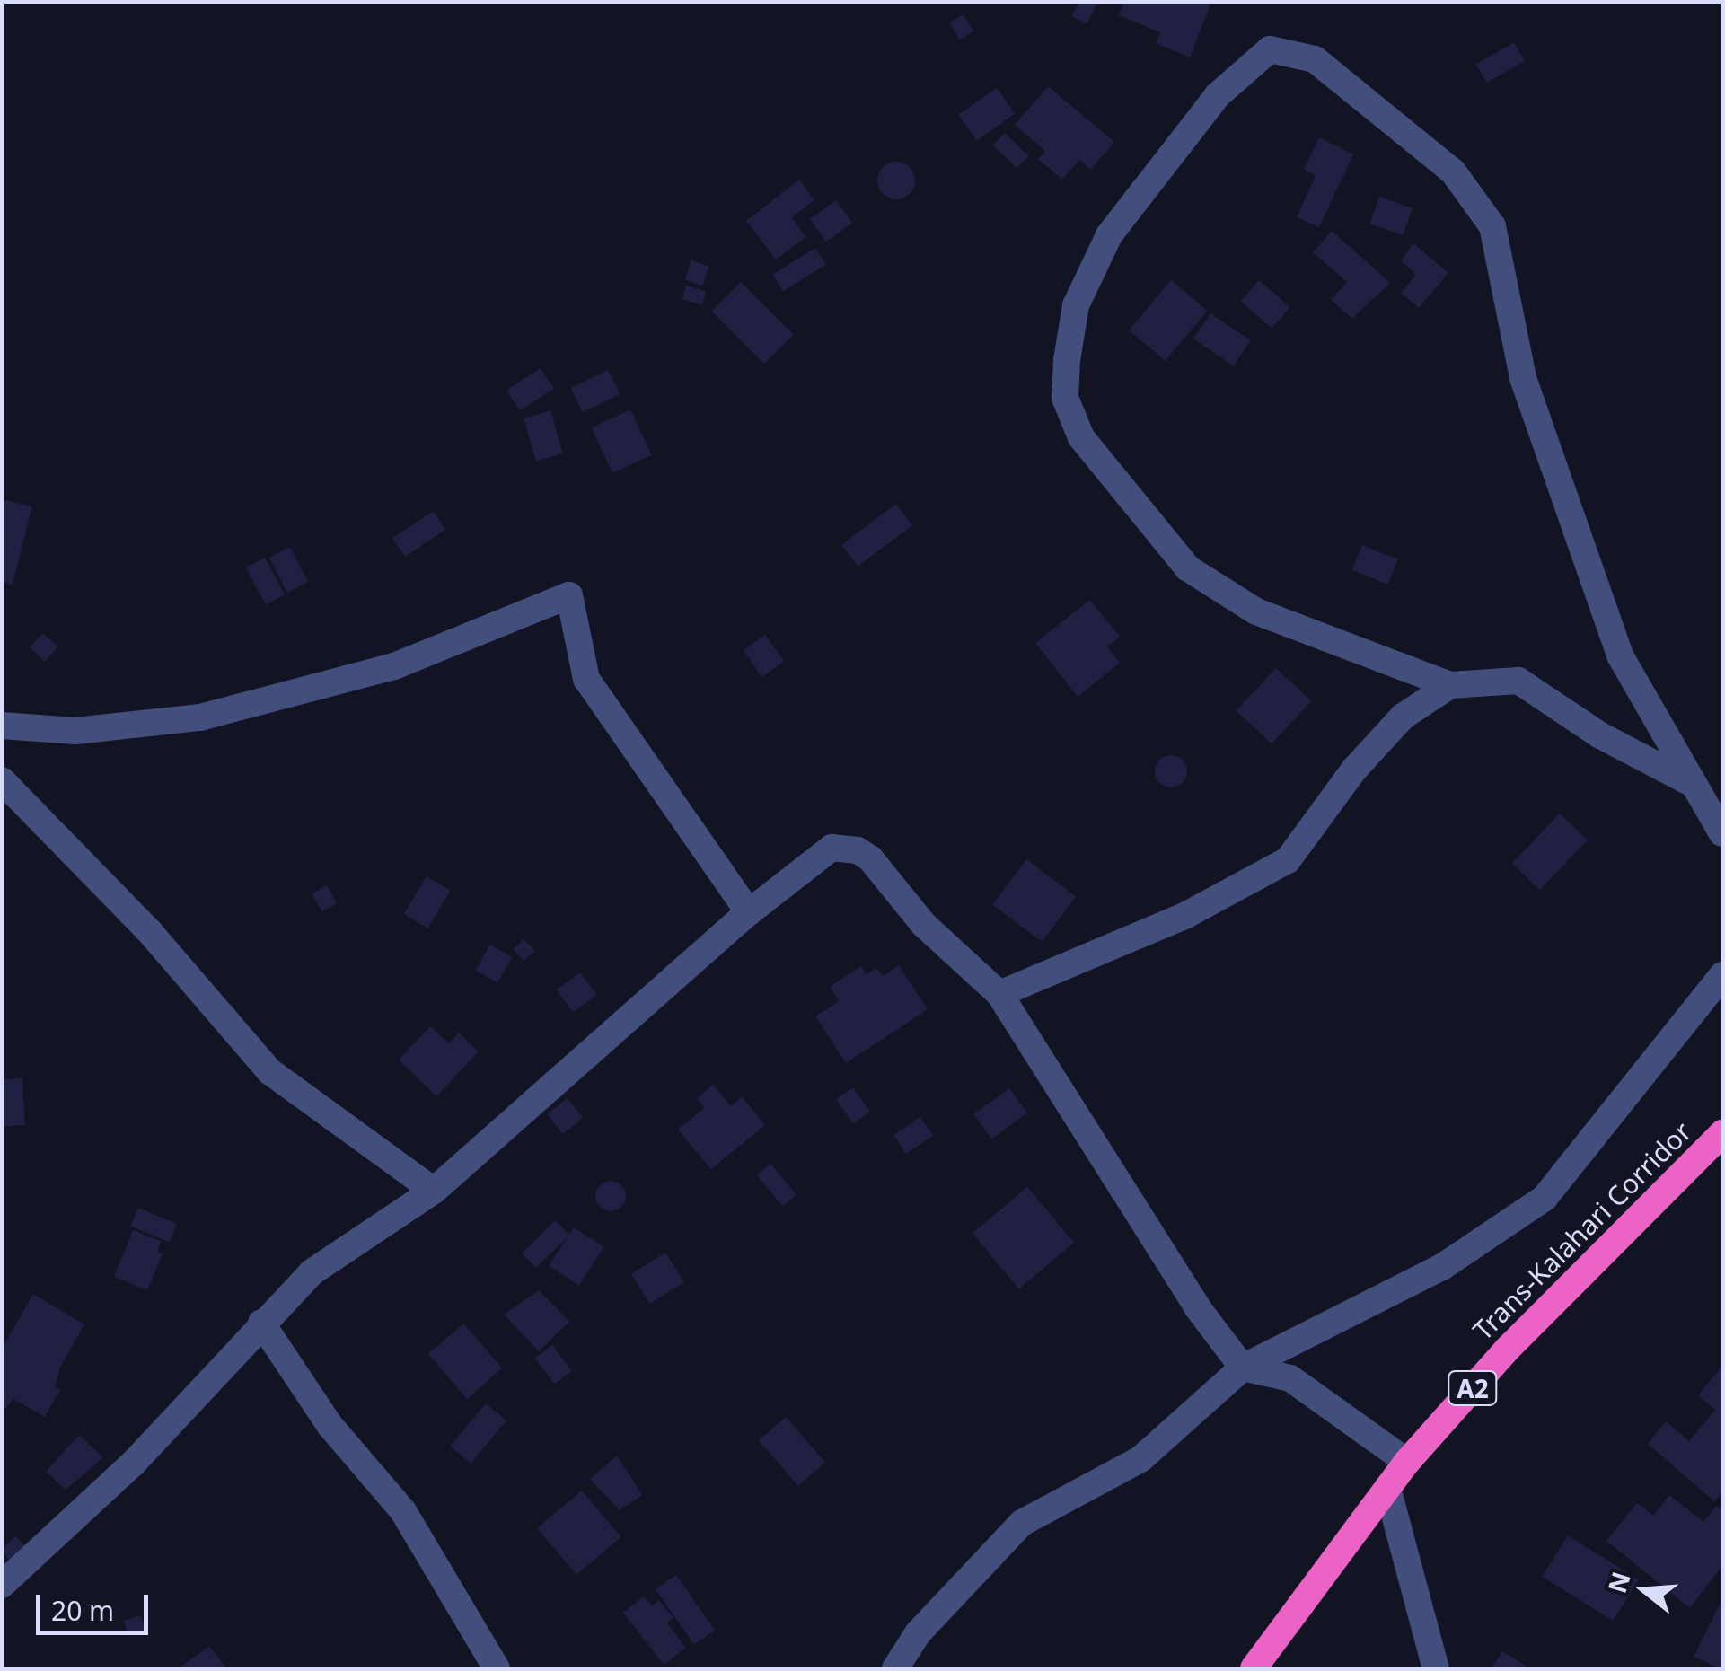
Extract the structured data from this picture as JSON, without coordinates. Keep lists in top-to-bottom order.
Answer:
{
  "streets": {
    "highway": ["Trans-Kalahari Corridor", "A2"]
  },
  "scale_bar": "20 m",
  "north": "left"
}
